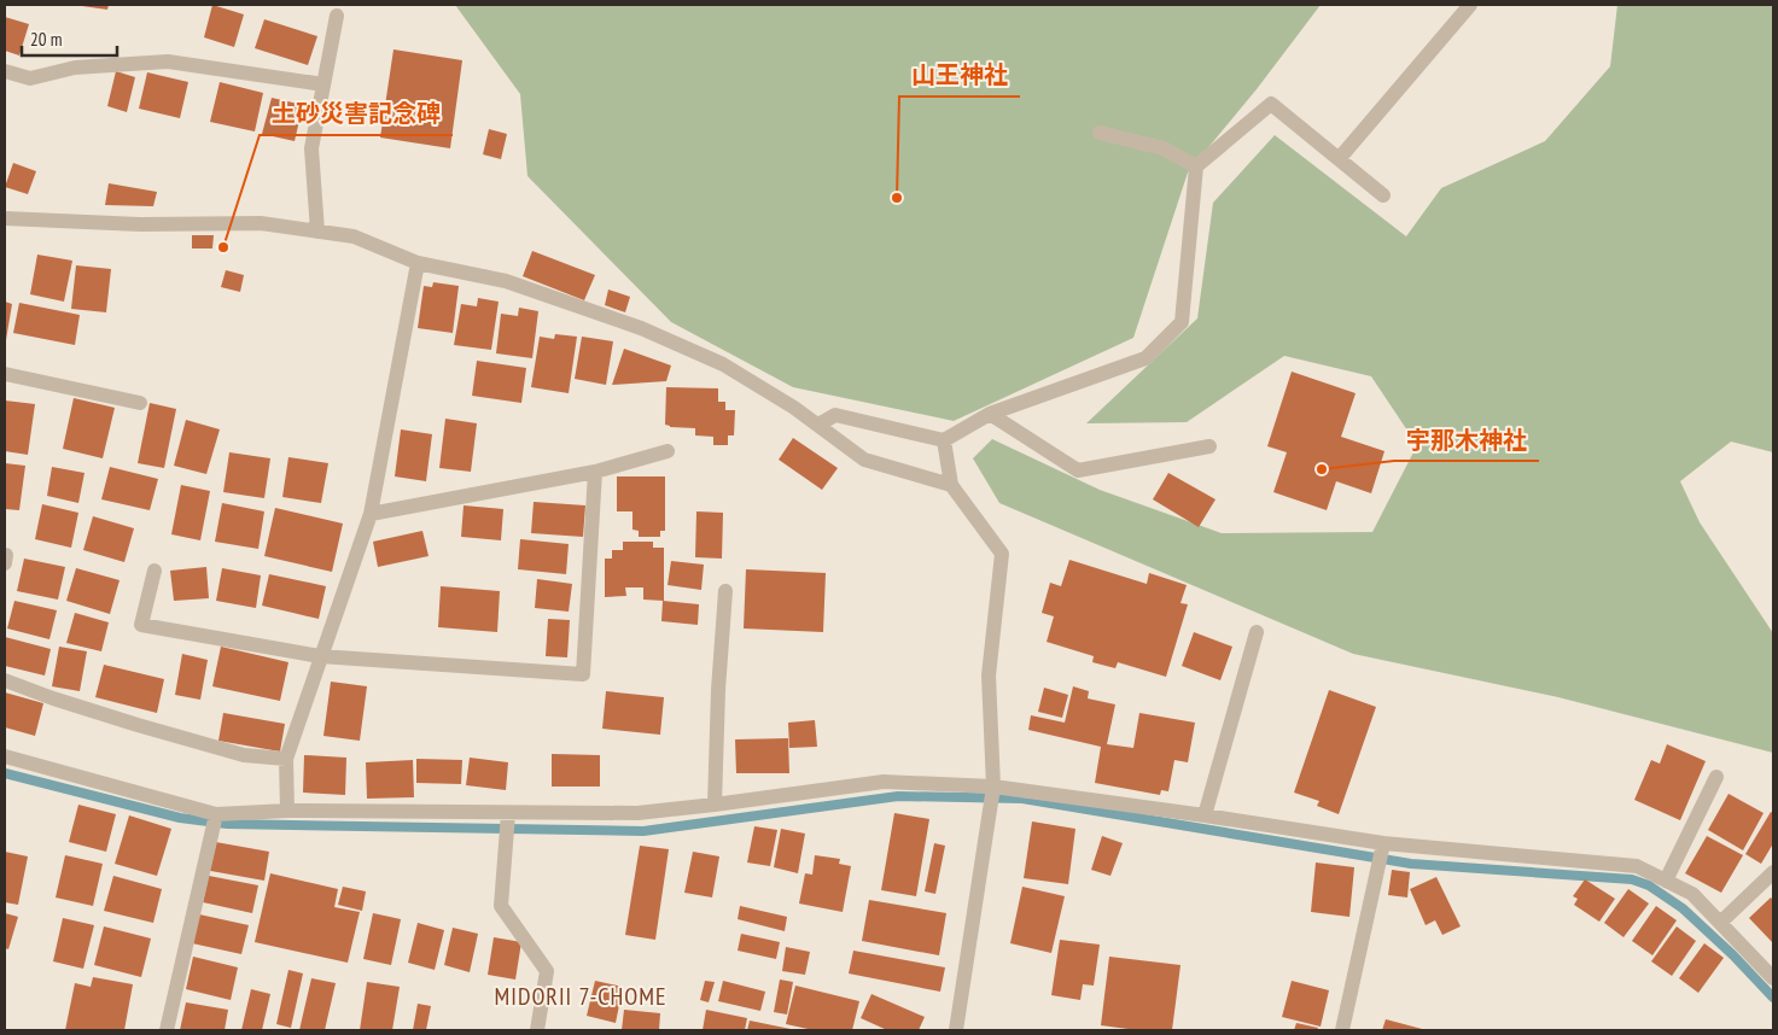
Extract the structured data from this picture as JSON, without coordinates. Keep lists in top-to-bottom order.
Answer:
{
  "districts": ["MIDORII 7-CHOME"],
  "places": ["山王神社", "土砂災害記念碑", "宇那木神社"],
  "scale_bar": "20 m"
}
